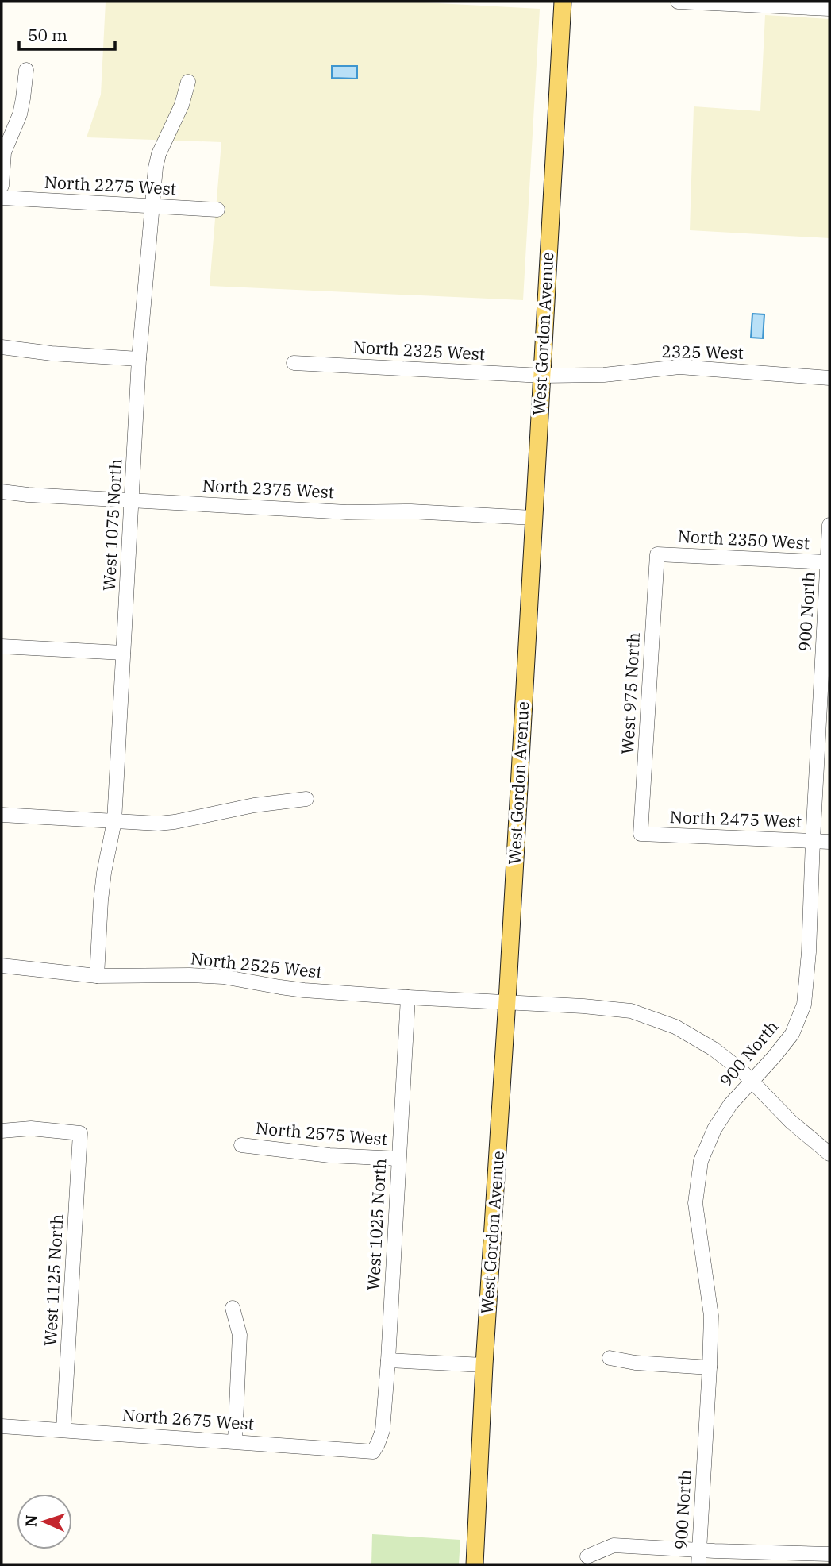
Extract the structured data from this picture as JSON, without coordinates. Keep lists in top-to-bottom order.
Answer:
{
  "streets": {
    "main road": ["West Gordon Avenue"],
    "street": [
      "North 2275 West",
      "North 2325 West",
      "2325 West",
      "North 2375 West",
      "West 1075 North",
      "North 2350 West",
      "900 North",
      "West 975 North",
      "North 2475 West",
      "North 2525 West",
      "North 2575 West",
      "West 1025 North",
      "West 1125 North",
      "North 2675 West"
    ]
  },
  "crossings": [
    ["North 2275 West", "West 1075 North"],
    ["West Gordon Avenue", "North 2325 West"],
    ["West Gordon Avenue", "2325 West"],
    ["West Gordon Avenue", "North 2375 West"],
    ["West Gordon Avenue", "North 2525 West"],
    ["North 2325 West", "2325 West"],
    ["North 2375 West", "West 1075 North"],
    ["West 1075 North", "North 2525 West"],
    ["North 2350 West", "900 North"],
    ["North 2350 West", "West 975 North"],
    ["900 North", "North 2475 West"],
    ["900 North", "North 2525 West"],
    ["West 975 North", "North 2475 West"],
    ["North 2525 West", "West 1025 North"],
    ["North 2575 West", "West 1025 North"],
    ["West 1025 North", "North 2675 West"],
    ["West 1125 North", "North 2675 West"]
  ],
  "scale_bar": "50 m",
  "north": "left"
}
